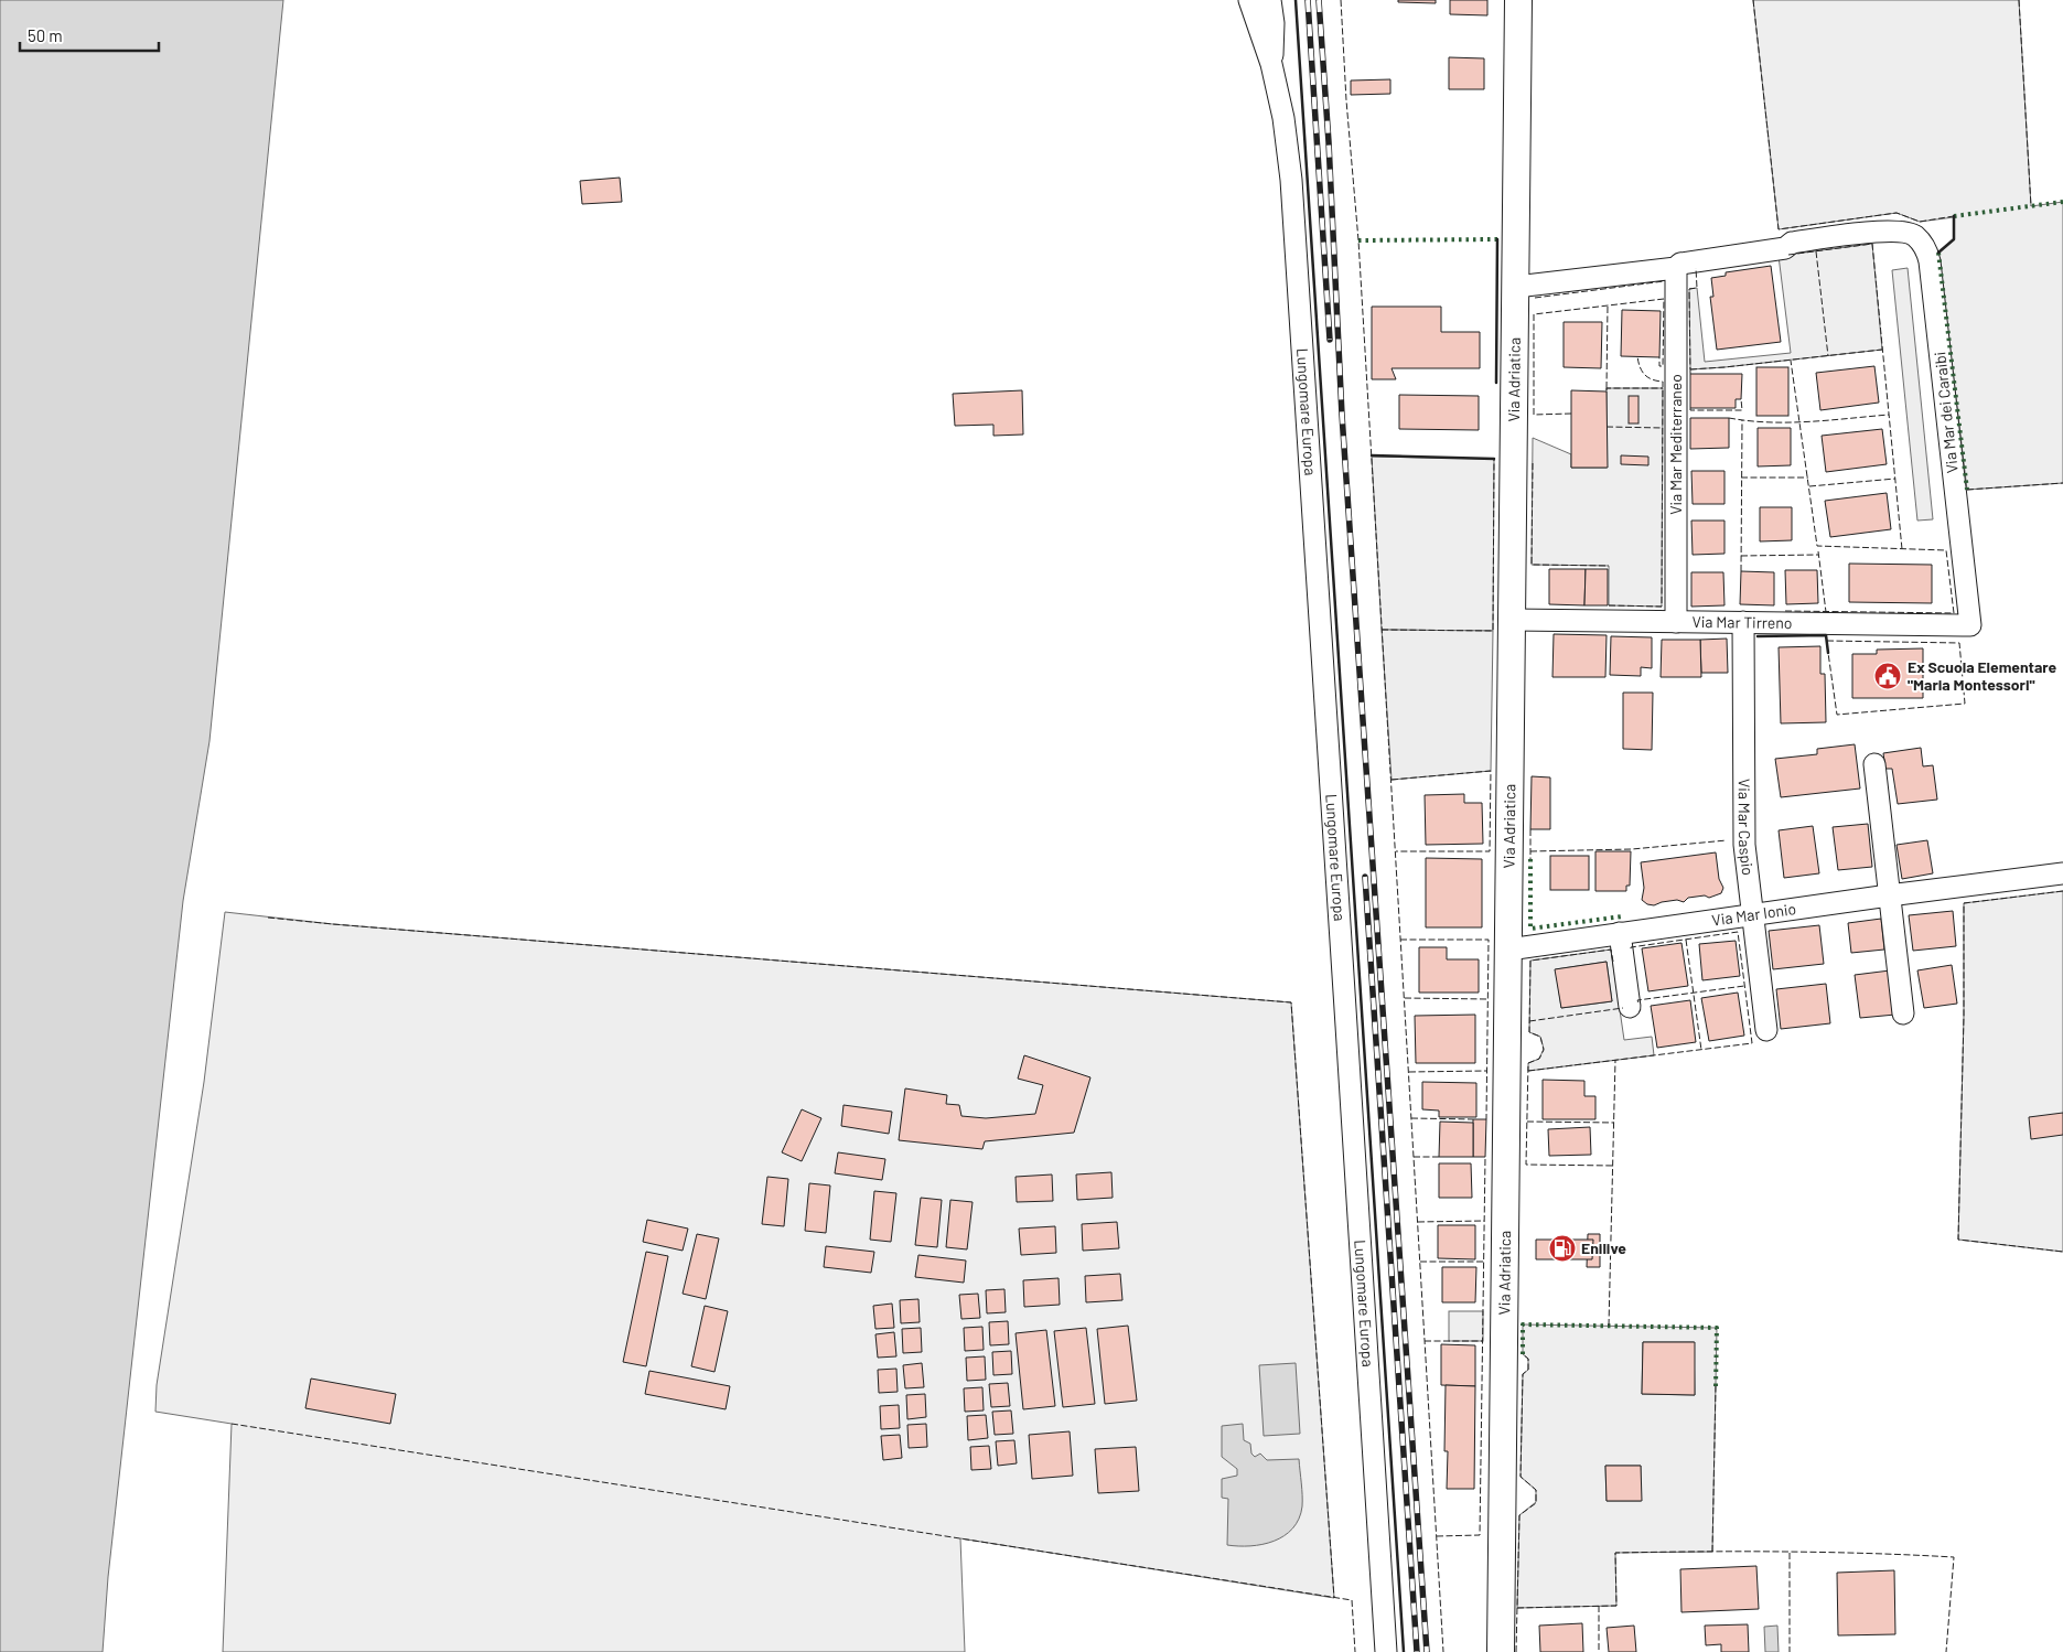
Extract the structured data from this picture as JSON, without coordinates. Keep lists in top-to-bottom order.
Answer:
{
  "streets": {
    "main road": ["Via Adriatica"],
    "street": [
      "Lungomare Europa",
      "Via Mar dei Caraibi",
      "Via Mar Mediterraneo",
      "Via Mar Tirreno",
      "Via Mar Caspio",
      "Via Mar Ionio"
    ]
  },
  "crossings": [
    ["Via Adriatica", "Via Mar Tirreno"],
    ["Via Adriatica", "Via Mar Ionio"],
    ["Via Mar dei Caraibi", "Via Mar Mediterraneo"],
    ["Via Mar dei Caraibi", "Via Mar Tirreno"],
    ["Via Mar Mediterraneo", "Via Mar Tirreno"],
    ["Via Mar Tirreno", "Via Mar Caspio"],
    ["Via Mar Caspio", "Via Mar Ionio"]
  ],
  "places": {
    "public building": ["Ex Scuola Elementare \"Maria Montessori\""],
    "fuel station": ["Enilive"]
  },
  "scale_bar": "50 m"
}
